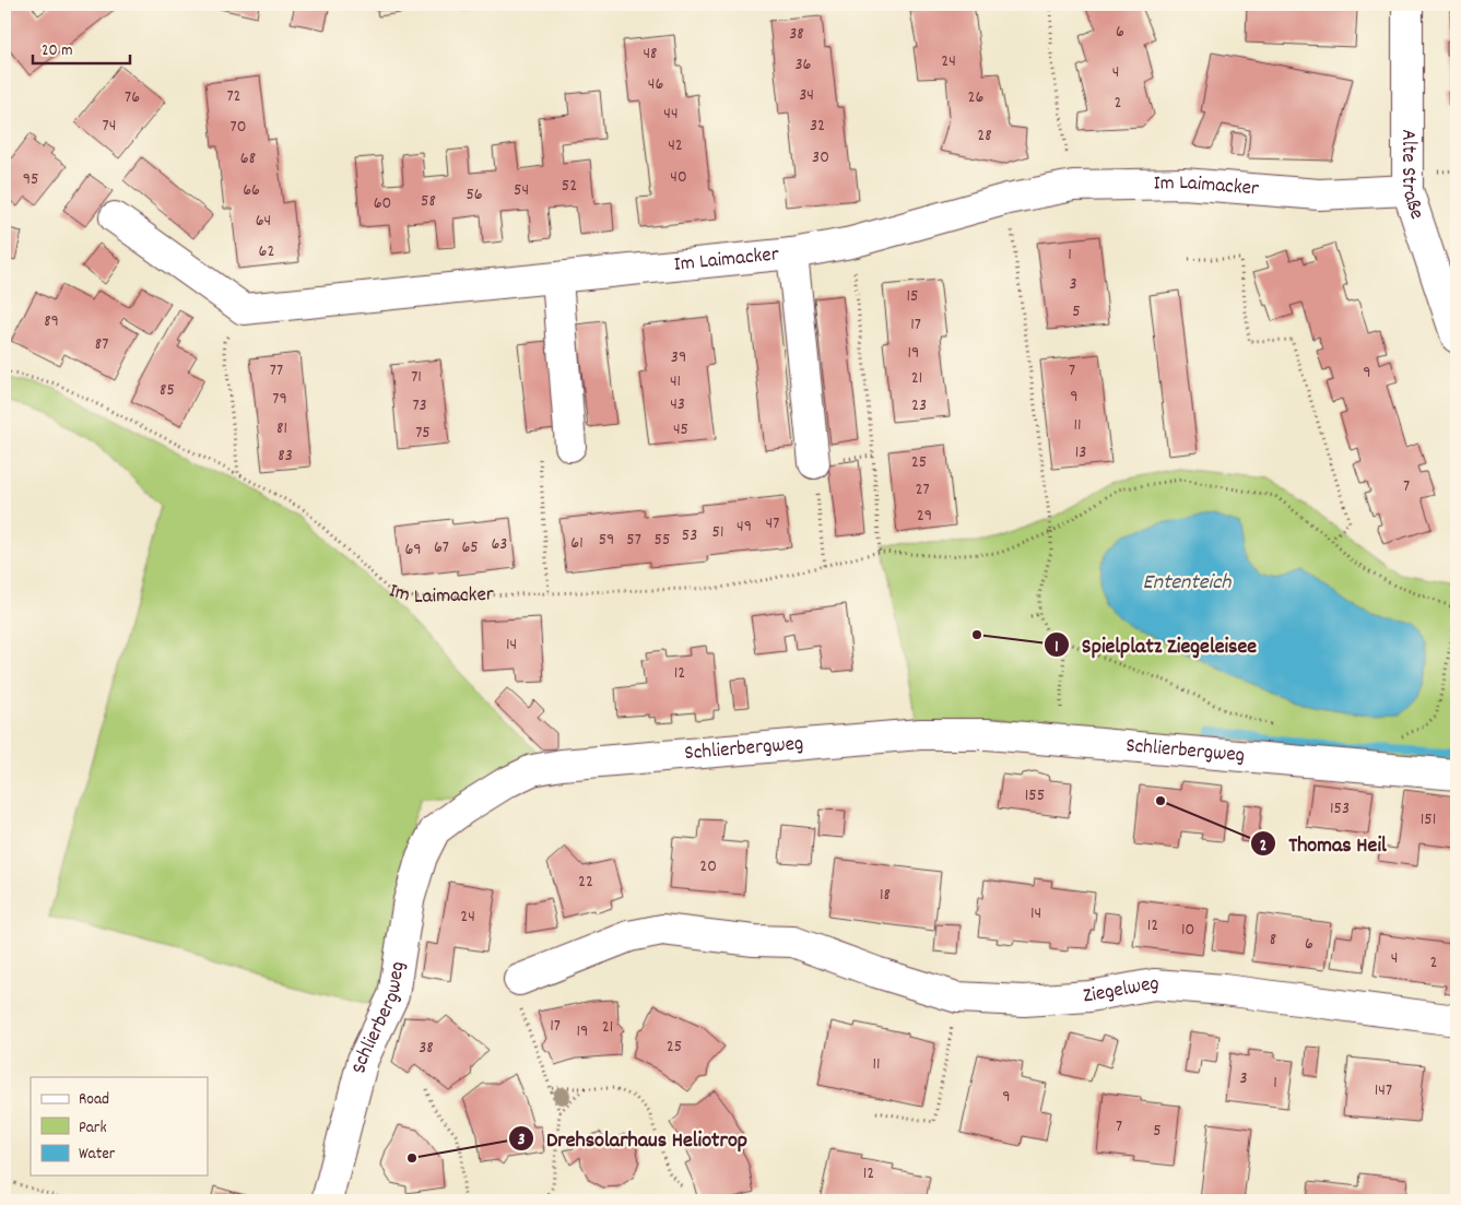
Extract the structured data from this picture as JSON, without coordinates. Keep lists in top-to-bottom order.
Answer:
{
  "streets": {
    "street": [
      "Alte Straße",
      "Im Laimacker",
      "Schlierbergweg",
      "Ziegelweg"
    ]
  },
  "crossings": [
    ["Alte Straße", "Im Laimacker"]
  ],
  "water": ["Ententeich"],
  "places": ["Spielplatz Ziegeleisee", "Thomas Heil", "Drehsolarhaus Heliotrop"],
  "house_numbers": [
    "6",
    "38",
    "48",
    "24",
    "36",
    "4",
    "46",
    "34",
    "72",
    "76",
    "26",
    "2",
    "44",
    "74",
    "32",
    "70",
    "28",
    "42",
    "30",
    "68",
    "40",
    "95",
    "52",
    "66",
    "54",
    "56",
    "58",
    "60",
    "64",
    "62",
    "1",
    "3",
    "15",
    "5",
    "89",
    "17",
    "87",
    "19",
    "39",
    "77",
    "7",
    "9",
    "71",
    "21",
    "41",
    "85",
    "9",
    "79",
    "43",
    "73",
    "23",
    "11",
    "81",
    "45",
    "75",
    "13",
    "83",
    "25",
    "7",
    "27",
    "29",
    "47",
    "49",
    "51",
    "53",
    "59",
    "57",
    "55",
    "61",
    "63",
    "67",
    "65",
    "69",
    "14",
    "12",
    "155",
    "153",
    "151",
    "20",
    "22",
    "18",
    "14",
    "24",
    "12",
    "10",
    "8",
    "6",
    "4",
    "2",
    "17",
    "21",
    "19",
    "25",
    "38",
    "11",
    "3",
    "1",
    "147",
    "9",
    "7",
    "5",
    "12"
  ],
  "legend": ["Road", "Park", "Water"],
  "scale_bar": "20 m"
}
